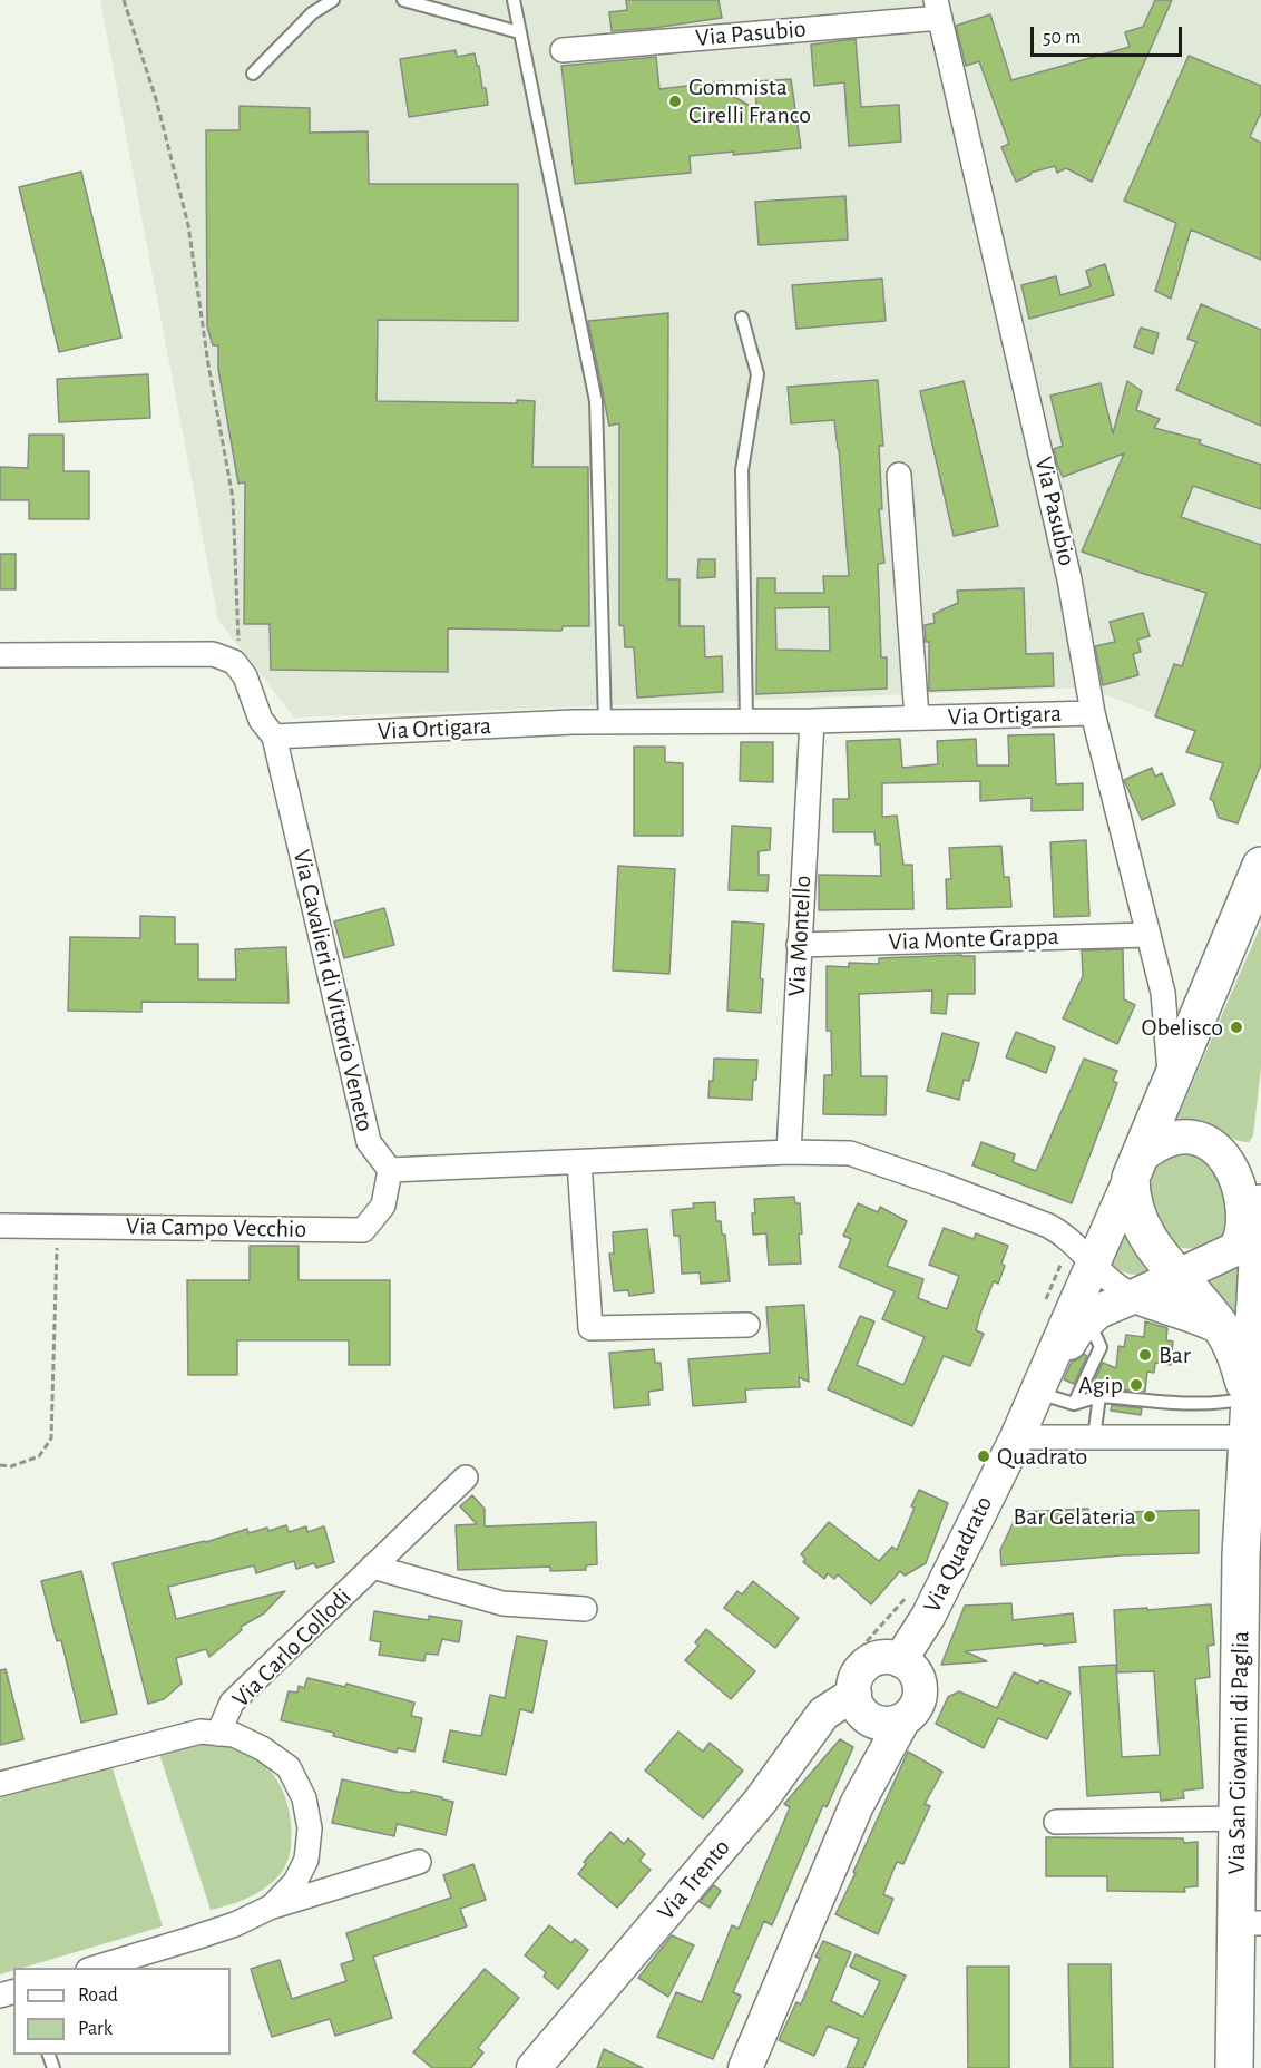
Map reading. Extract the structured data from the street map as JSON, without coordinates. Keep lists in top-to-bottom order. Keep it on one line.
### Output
{"streets":{"main road":["Via San Giovanni di Paglia"],"street":["Via Pasubio","Via Ortigara","Via Montello","Via Monte Grappa","Via Cavalieri di Vittorio Veneto","Via Campo Vecchio","Via Quadrato","Via Carlo Collodi","Via Trento"]},"crossings":[["Via Pasubio","Via Ortigara"],["Via Pasubio","Via Monte Grappa"],["Via Ortigara","Via Montello"],["Via Ortigara","Via Cavalieri di Vittorio Veneto"],["Via Montello","Via Monte Grappa"],["Via Cavalieri di Vittorio Veneto","Via Campo Vecchio"],["Via Quadrato","Via Trento"]],"places":["Gommista Cirelli Franco","Obelisco","Bar","Agip","Quadrato","Bar Gelateria"],"legend":["Road","Park"],"scale_bar":"50 m"}
